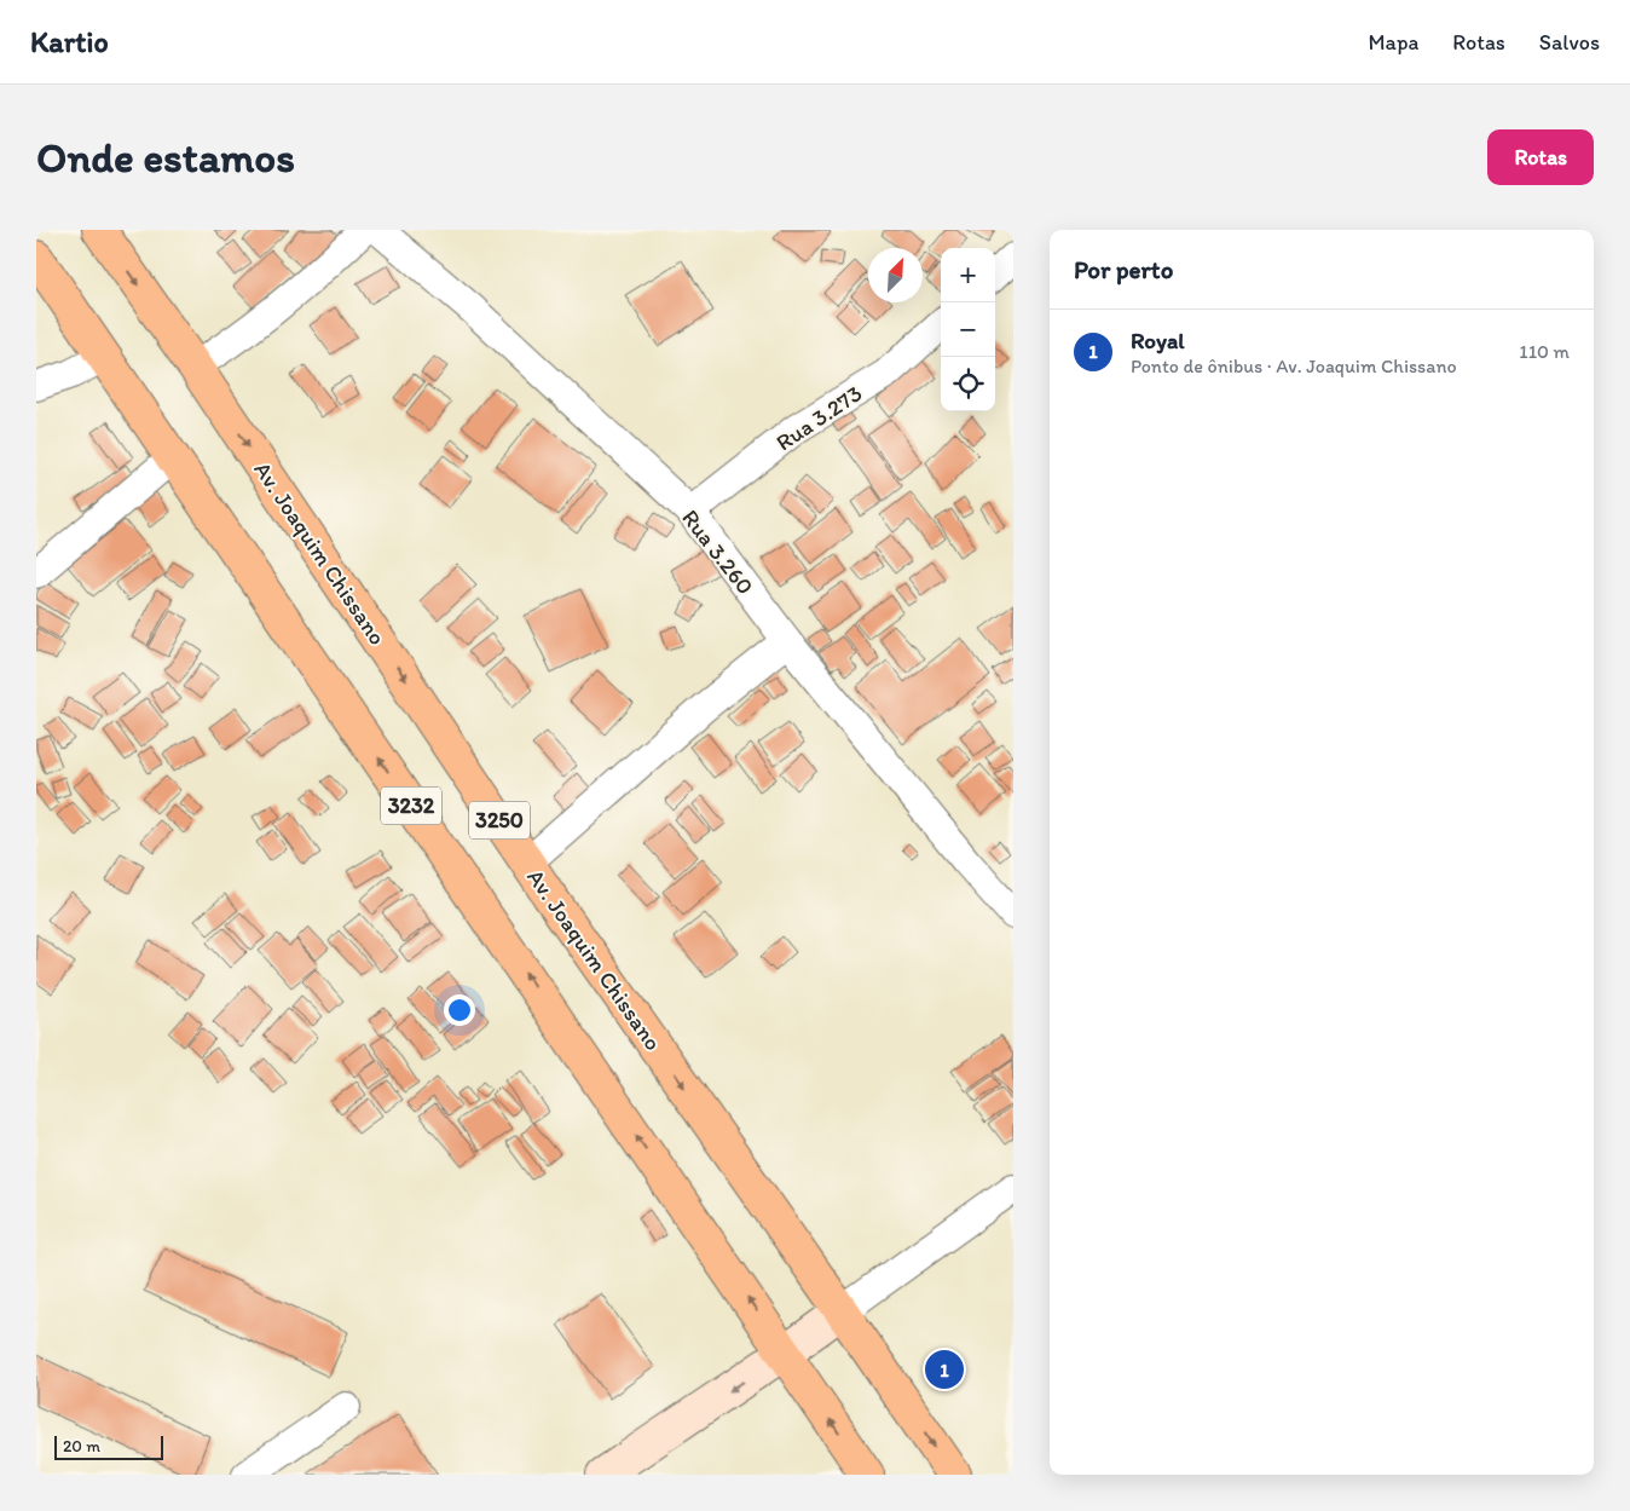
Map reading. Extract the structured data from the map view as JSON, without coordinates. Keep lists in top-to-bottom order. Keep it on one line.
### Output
{"streets":{"main road":["Av. Joaquim Chissano","3232","3250"],"street":["Rua 3.273","Rua 3.260"]},"crossings":[["Rua 3.273","Rua 3.260"]],"scale_bar":"20 m","north":"top right","page":{"header":"Kartio","nav":["Mapa","Rotas","Salvos"],"buttons":"Rotas","title":"Onde estamos","heading":"Por perto","map_buttons":["+","−"],"list":[{"mark":"1","name":"Royal","note":"Ponto de ônibus · Av. Joaquim Chissano","value":"110 m"}],"pins":"1","scale":"20 m"}}
